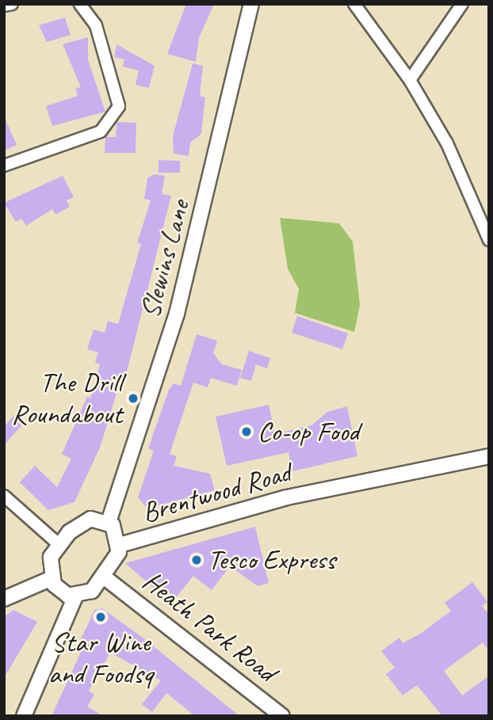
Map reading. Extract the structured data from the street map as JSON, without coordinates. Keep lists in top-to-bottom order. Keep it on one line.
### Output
{"streets":{"street":["Slewins Lane","Brentwood Road","Heath Park Road"]},"crossings":[["Slewins Lane","Brentwood Road"],["Slewins Lane","Heath Park Road"],["Brentwood Road","Heath Park Road"]],"places":["The Drill Roundabout","Co-op Food","Tesco Express","Star Wine and Foodsq"]}
